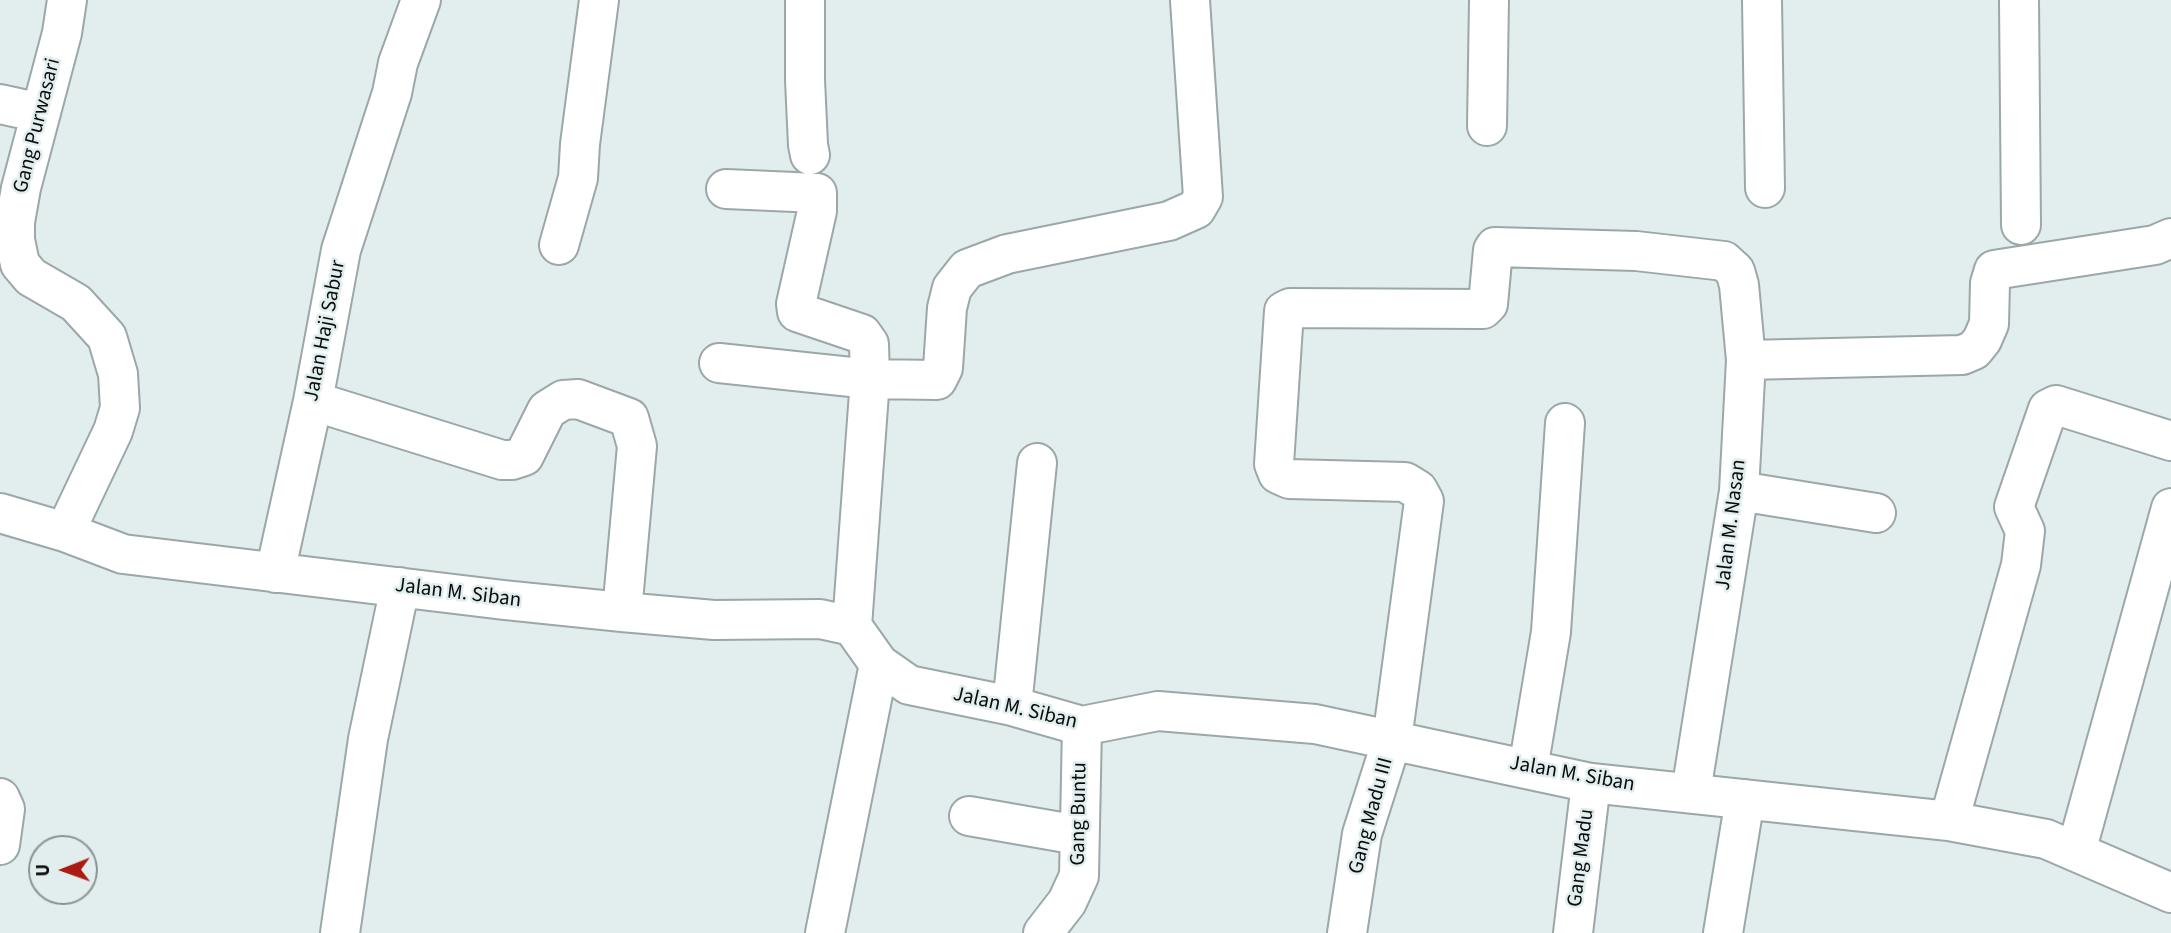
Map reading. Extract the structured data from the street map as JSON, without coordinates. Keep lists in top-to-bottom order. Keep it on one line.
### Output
{"streets":{"street":["Gang Purwasari","Jalan Haji Sabur","Jalan M. Nasan","Jalan M. Siban","Gang Buntu","Gang Madu III","Gang Madu"]},"crossings":[["Gang Purwasari","Jalan M. Siban"],["Jalan Haji Sabur","Jalan M. Siban"],["Jalan M. Nasan","Jalan M. Siban"],["Jalan M. Nasan","Gang Madu III"],["Jalan M. Siban","Gang Buntu"],["Jalan M. Siban","Gang Madu III"],["Jalan M. Siban","Gang Madu"]],"north":"left"}
